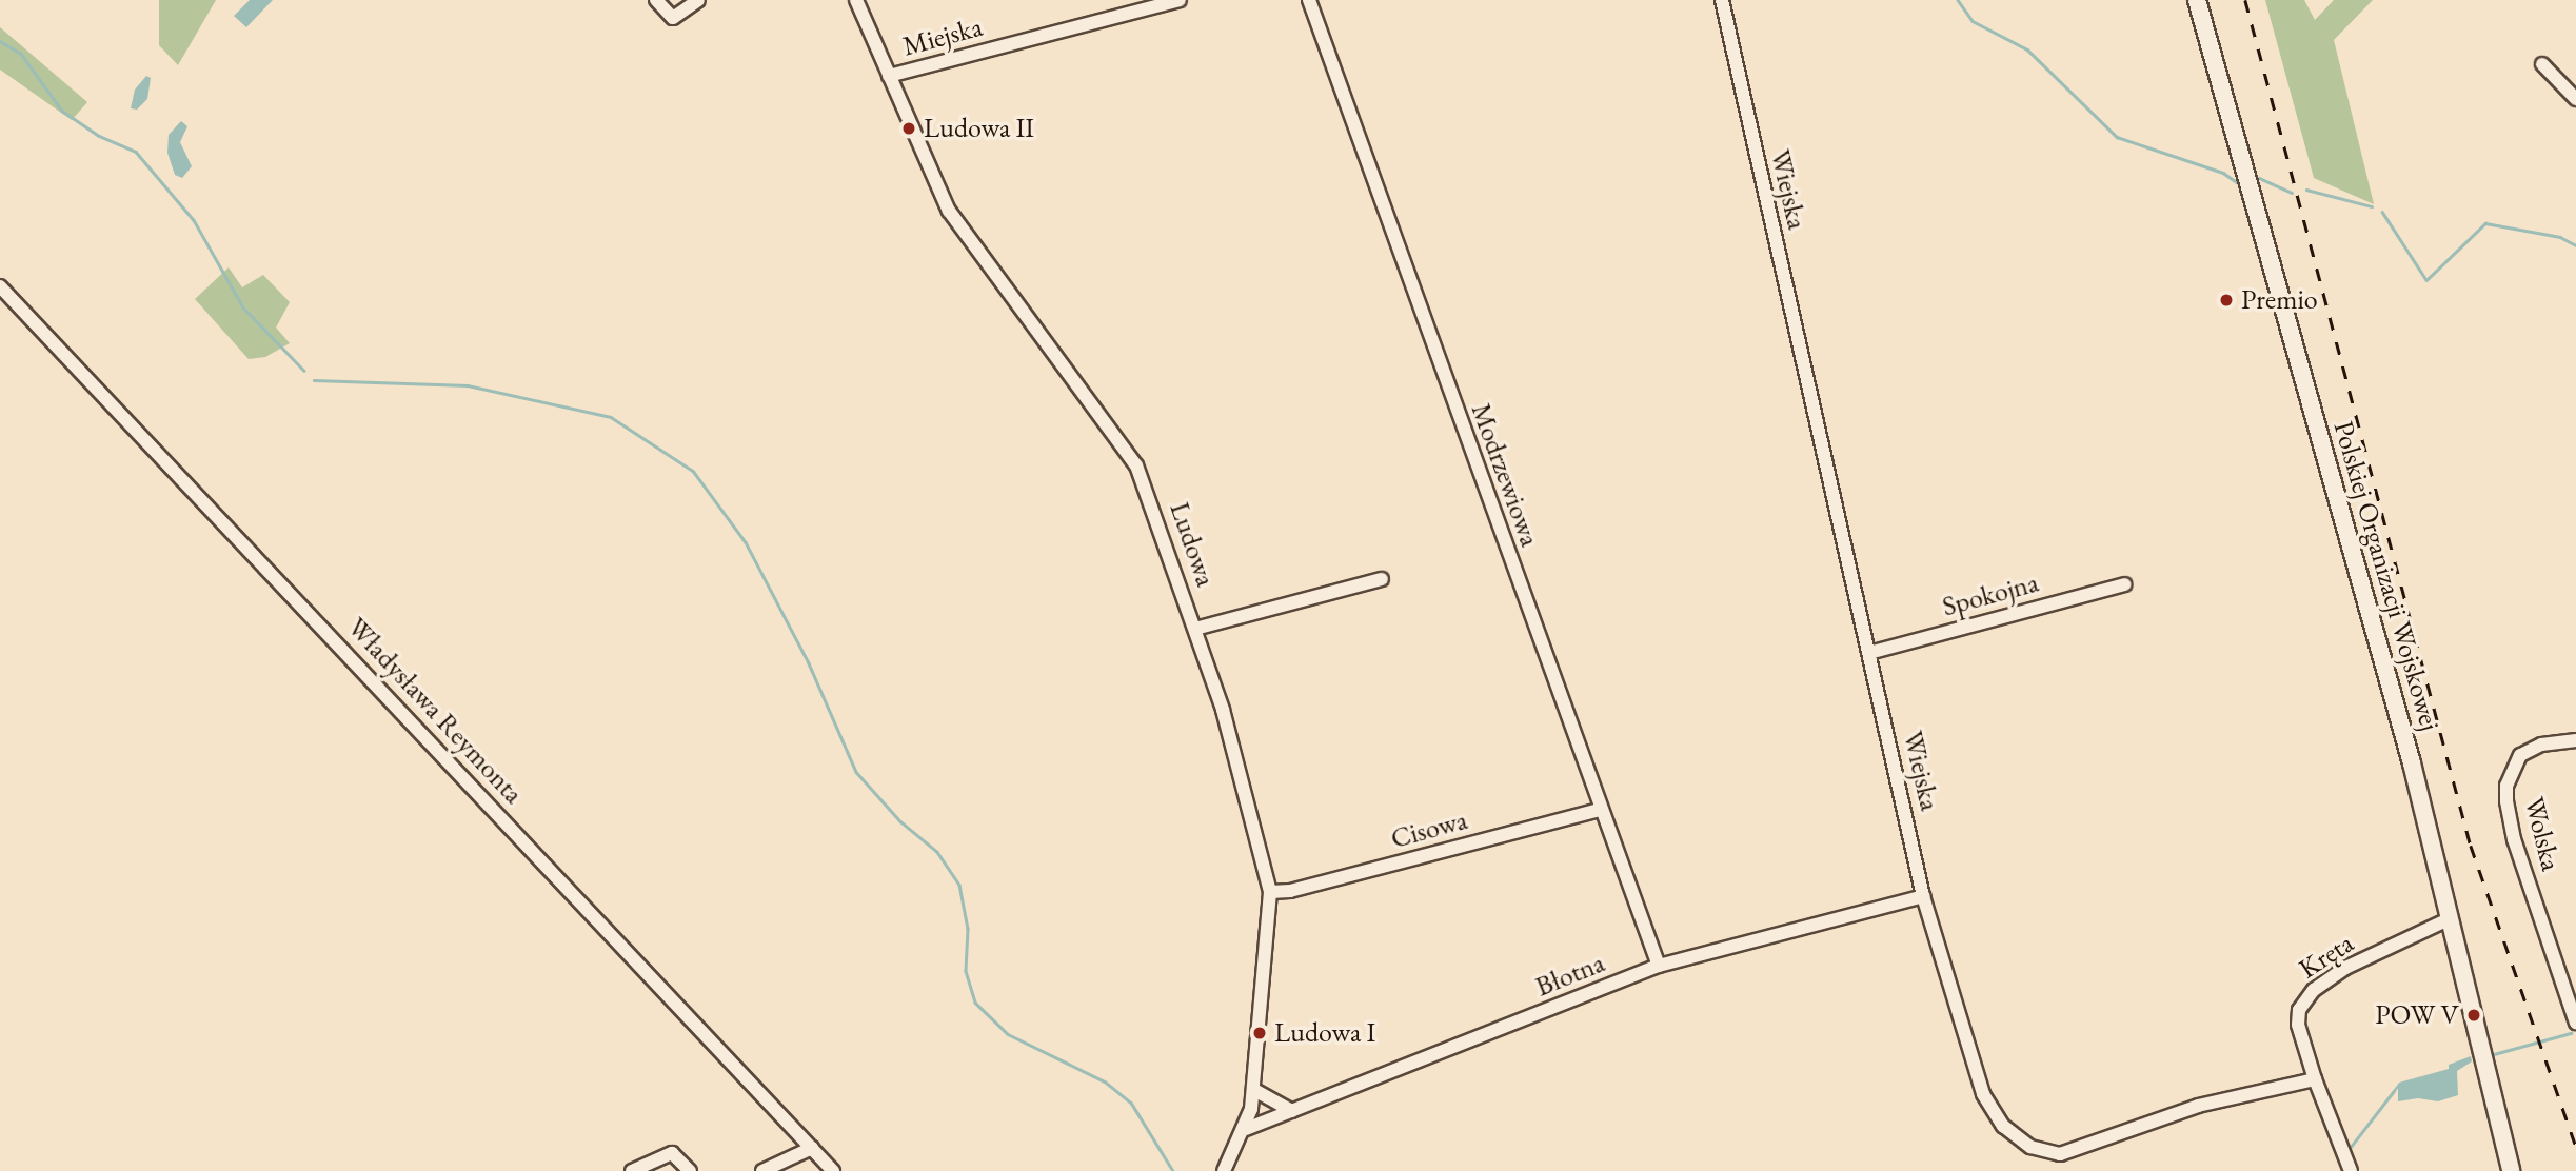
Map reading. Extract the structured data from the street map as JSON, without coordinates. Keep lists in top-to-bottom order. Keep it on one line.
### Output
{"streets":{"main road":["Polskiej Organizacji Wojskowej"],"street":["Miejska","Wiejska","Modrzewiowa","Ludowa","Spokojna","Władysława Reymonta","Cisowa","Wolska","Kręta","Błotna"]},"crossings":[["Miejska","Ludowa"],["Wiejska","Spokojna"],["Wiejska","Kręta"],["Wiejska","Błotna"],["Modrzewiowa","Cisowa"],["Modrzewiowa","Błotna"],["Ludowa","Cisowa"],["Ludowa","Błotna"],["Polskiej Organizacji Wojskowej","Kręta"]],"places":["Ludowa II","Premio","POW V","Ludowa I"]}
